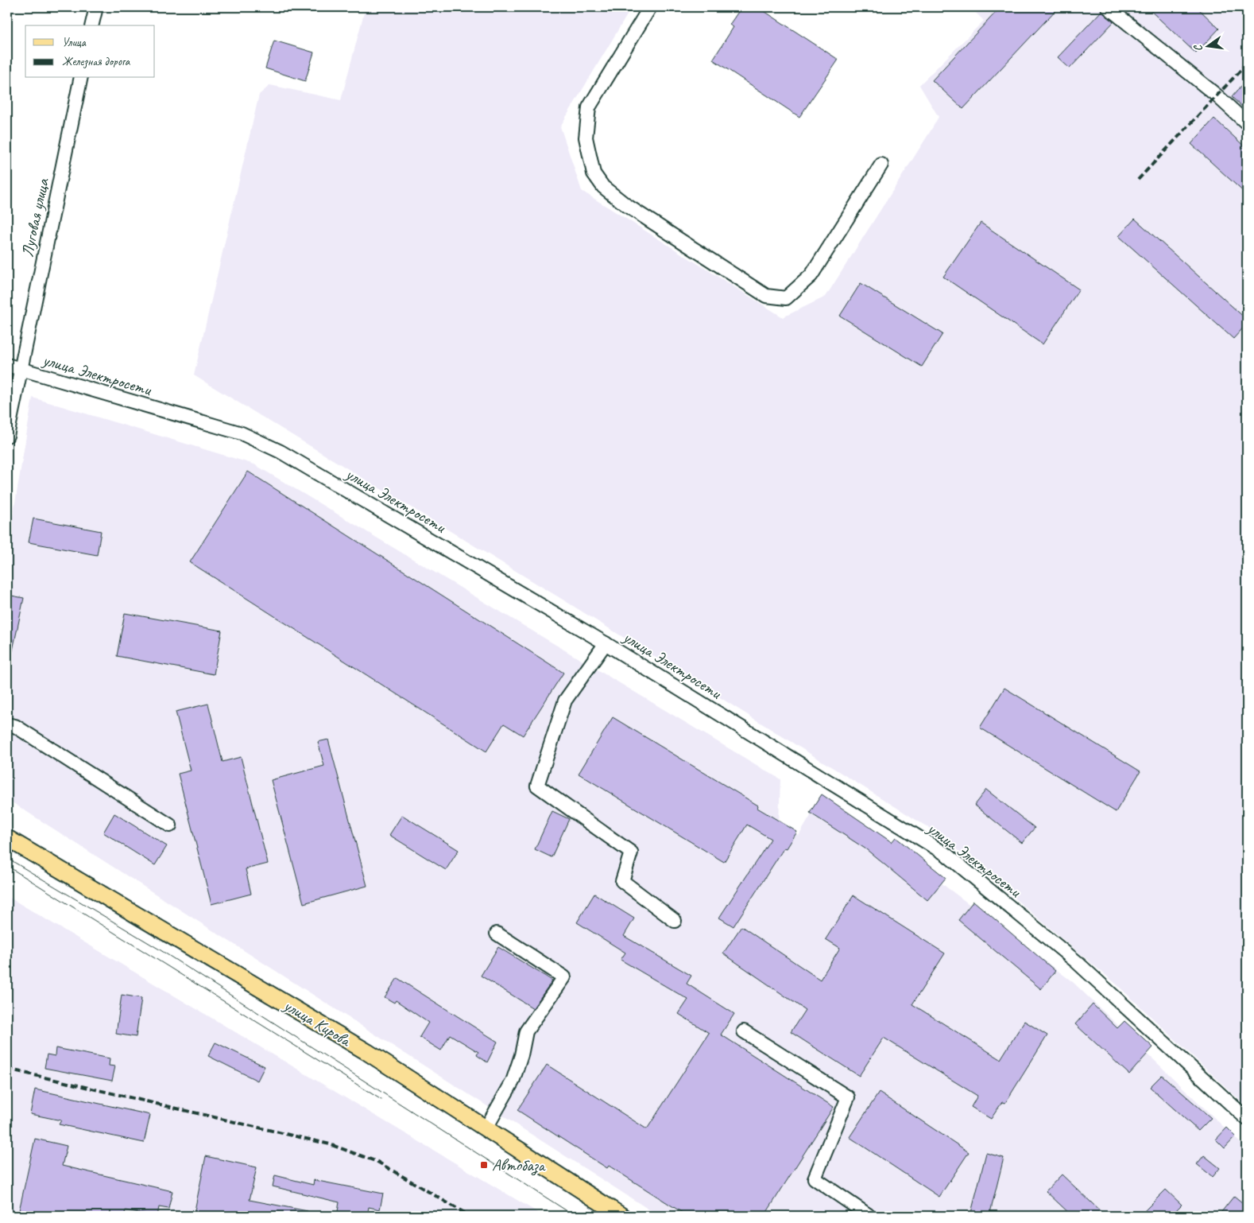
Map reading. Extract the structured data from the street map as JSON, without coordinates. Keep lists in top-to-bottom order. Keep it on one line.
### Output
{"streets":{"main road":["улица Кирова"],"street":["Луговая улица","улица Электросети"]},"crossings":[["Луговая улица","улица Электросети"]],"places":{"transit":["Автобаза"]},"legend":["Улица","Железная дорога"],"north":"left"}
